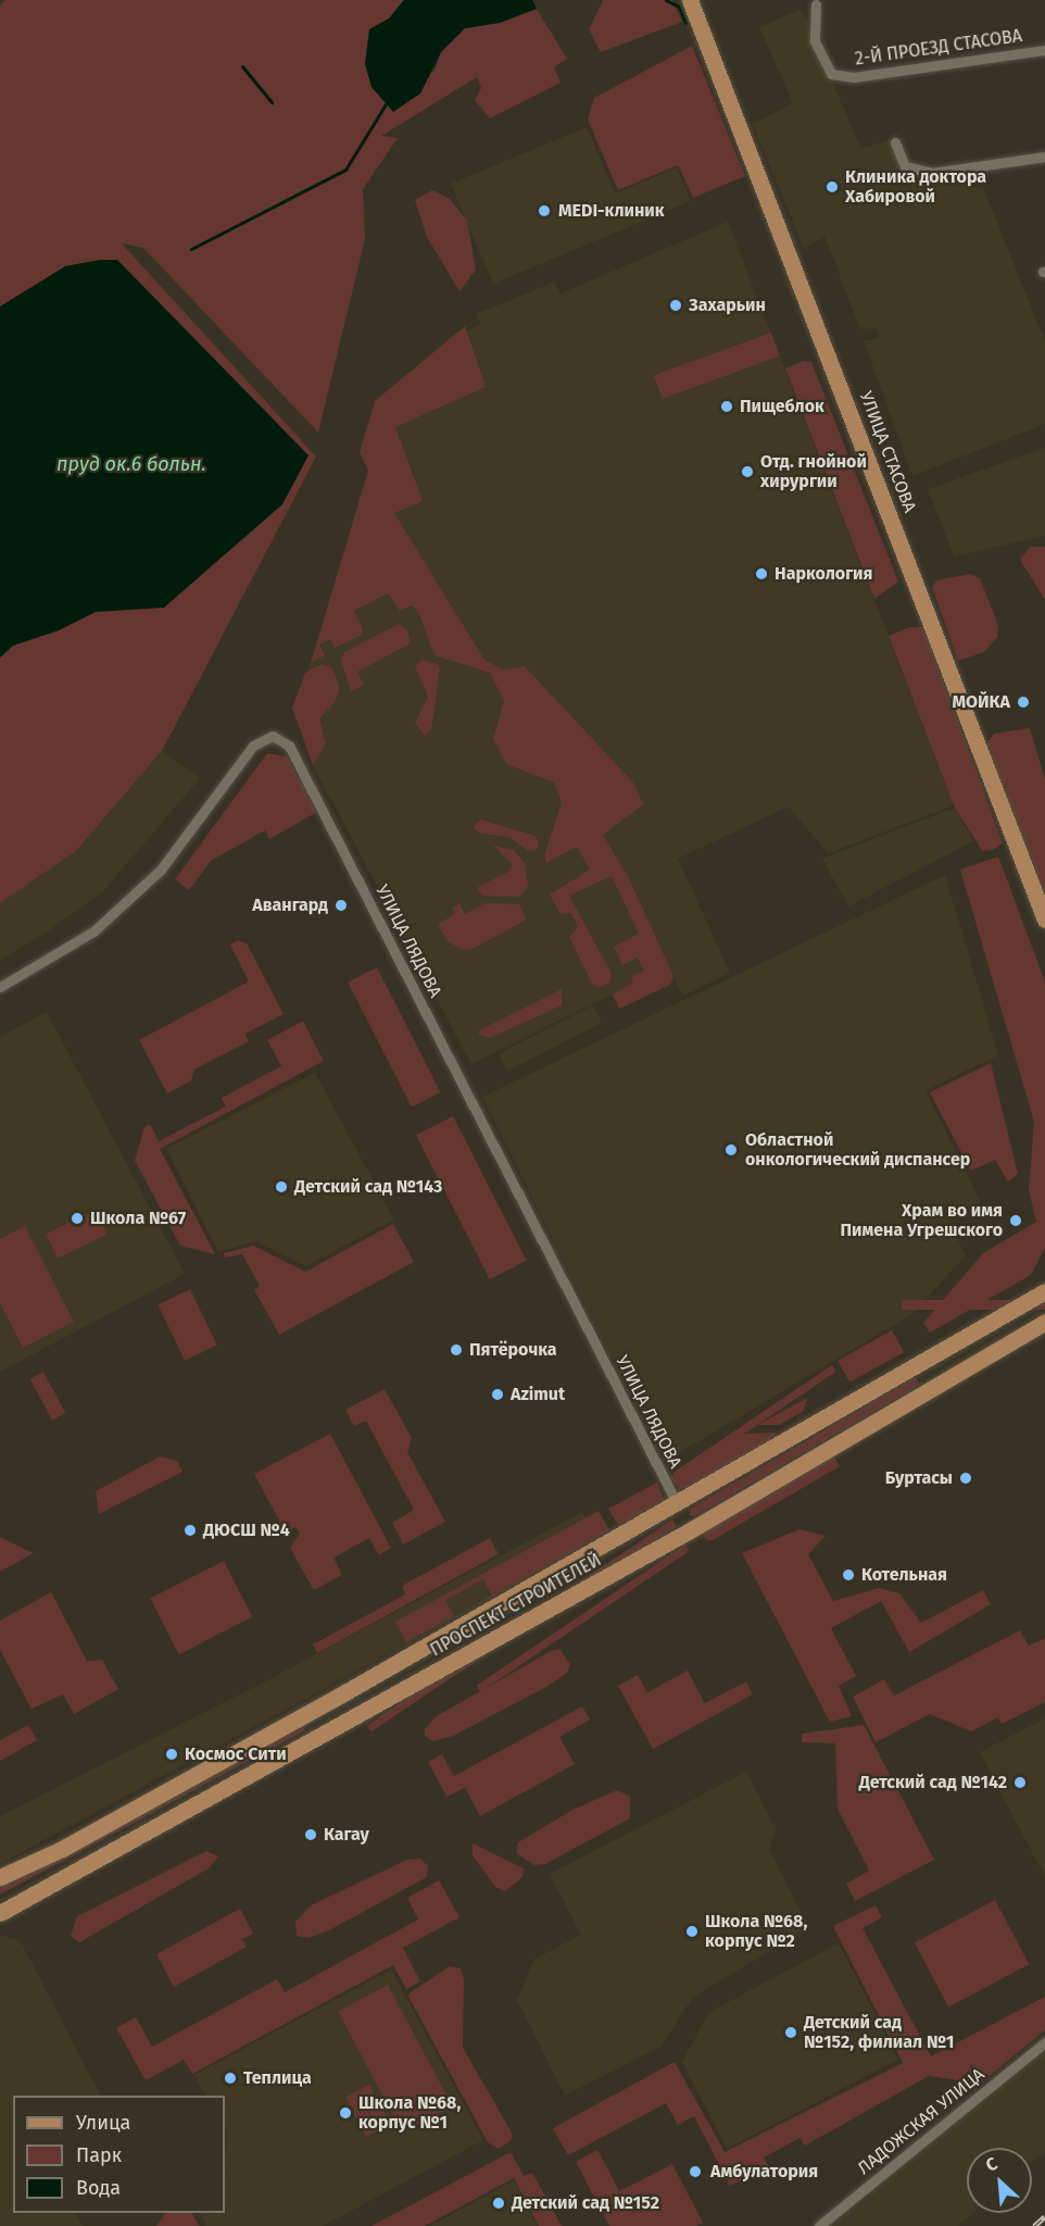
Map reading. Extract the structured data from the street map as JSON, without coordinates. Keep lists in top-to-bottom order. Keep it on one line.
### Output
{"streets":{"main road":["УЛИЦА СТАСОВА","ПРОСПЕКТ СТРОИТЕЛЕЙ"],"street":["2-Й ПРОЕЗД СТАСОВА","УЛИЦА ЛЯДОВА","ЛАДОЖСКАЯ УЛИЦА"]},"crossings":[["УЛИЦА ЛЯДОВА","ПРОСПЕКТ СТРОИТЕЛЕЙ"]],"water":["пруд ок.6 больн."],"places":["Клиника доктора Хабировой","MEDI-клиник","Захарьин","Пищеблок","Отд. гнойной хирургии","Наркология","МОЙКА","Авангард","Областной онкологический диспансер","Детский сад №143","Школа №67","Храм во имя Пимена Угрешского","Пятёрочка","Azimut","Буртасы","ДЮСШ №4","Котельная","Космос Сити","Детский сад №142","Кагау","Школа №68, корпус №2","Детский сад №152, филиал №1","Теплица","Школа №68, корпус №1","Амбулатория","Детский сад №152"],"legend":["Улица","Парк","Вода"],"north":"top left"}
